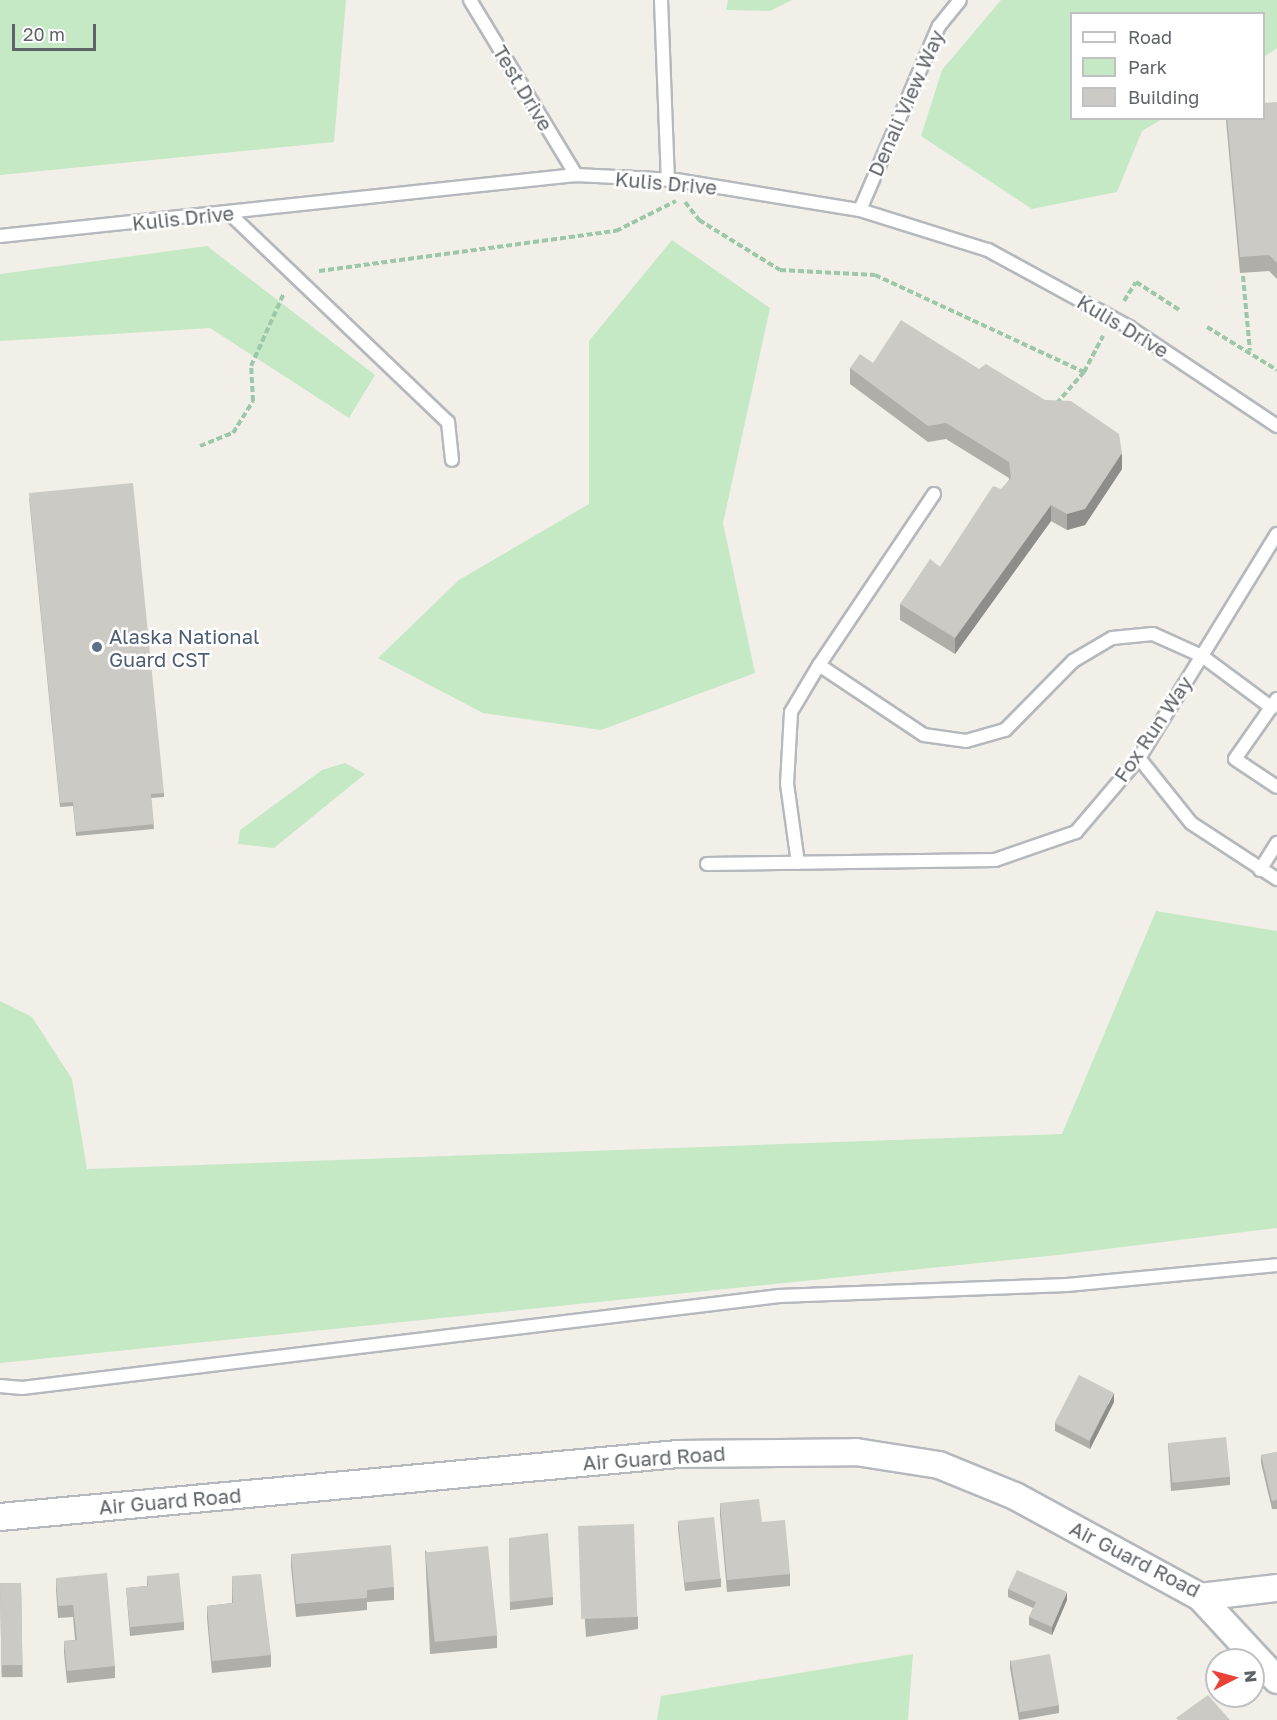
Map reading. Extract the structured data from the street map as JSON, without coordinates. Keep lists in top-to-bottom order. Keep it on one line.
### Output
{"streets":{"street":["Air Guard Road"],"lane":["Test Drive","Denali View Way","Kulis Drive","Fox Run Way"]},"crossings":[["Test Drive","Kulis Drive"],["Denali View Way","Kulis Drive"]],"places":["Alaska National Guard CST"],"legend":["Road","Park","Building"],"scale_bar":"20 m","north":"right"}
